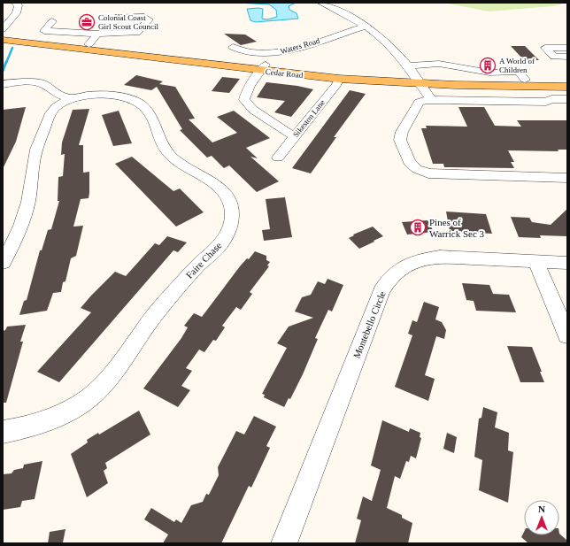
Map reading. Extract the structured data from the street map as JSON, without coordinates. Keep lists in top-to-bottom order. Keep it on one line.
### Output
{"streets":{"main road":["Cedar Road"],"street":["Waters Road","Sikeston Lane","Faire Chase","Montebello Circle"]},"crossings":[["Cedar Road","Sikeston Lane"]],"places":{"office":["Colonial Coast Girl Scout Council"],"building":["A World of Children","Pines of Warrick Sec 3"]},"north":"top"}
